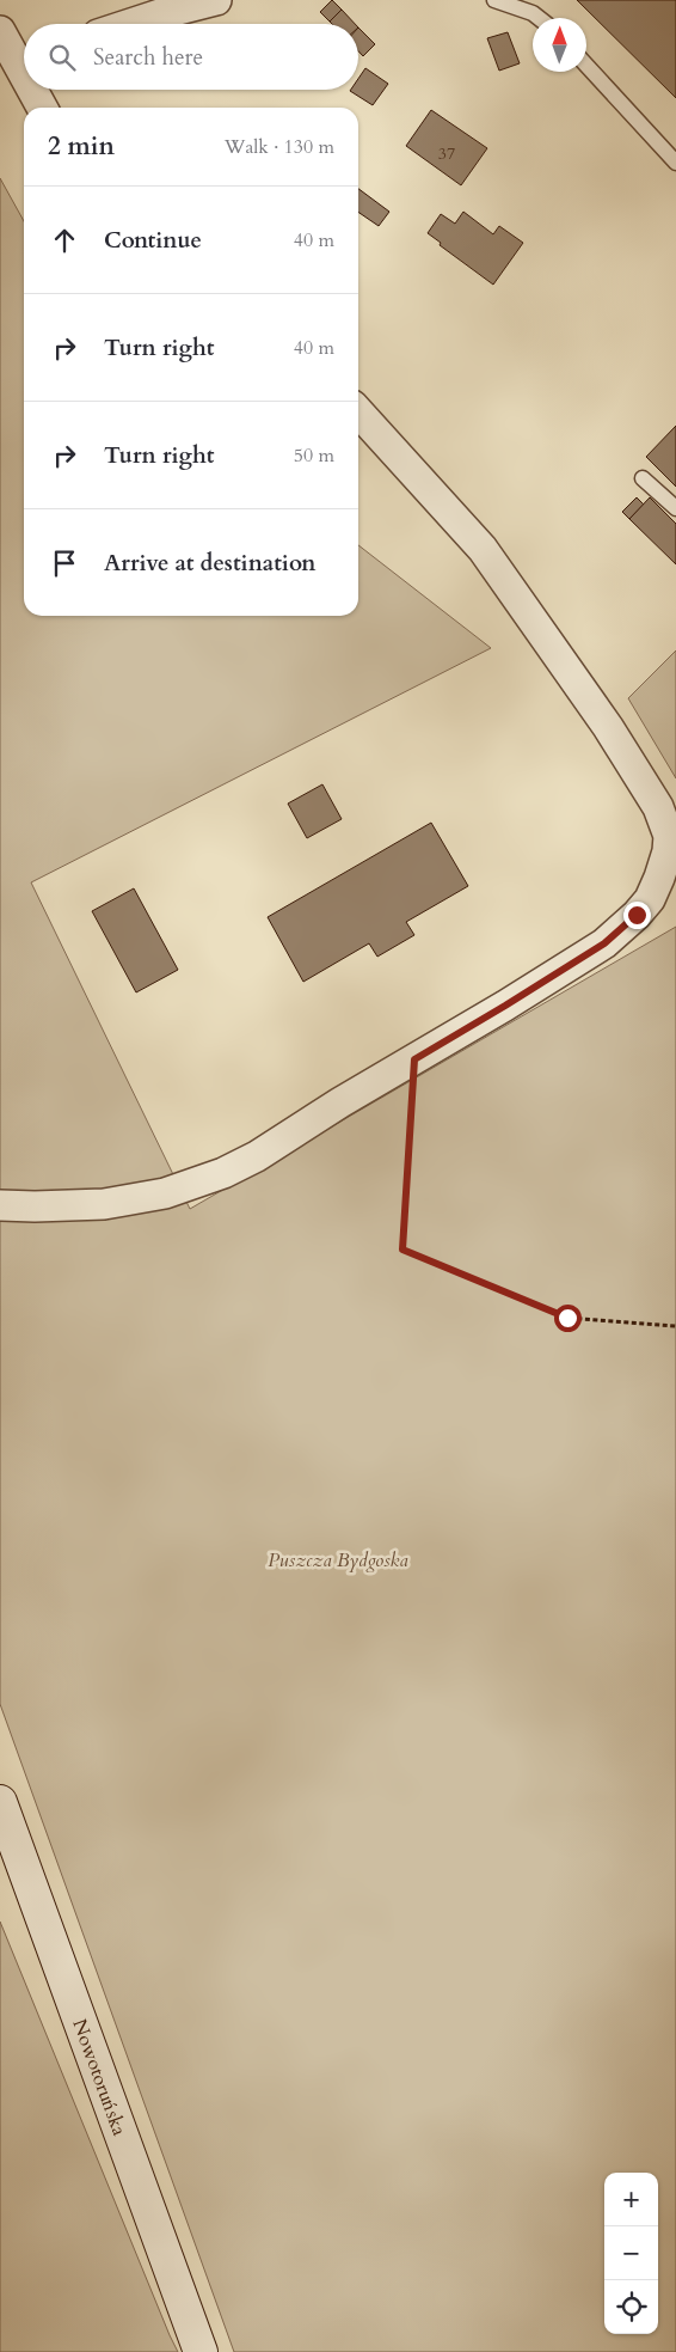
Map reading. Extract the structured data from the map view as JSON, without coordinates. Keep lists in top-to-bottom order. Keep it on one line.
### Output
{"streets":{"main road":["Nowotoruńska"]},"parks":["Puszcza Bydgoska"],"house_numbers":["37"],"north":"top","page":{"search":"Search here","heading":["2 min","Walk · 130 m"],"list":[["Continue","40 m"],["Turn right","40 m"],["Turn right","50 m"],"Arrive at destination"],"map_buttons":["+","−"]}}
